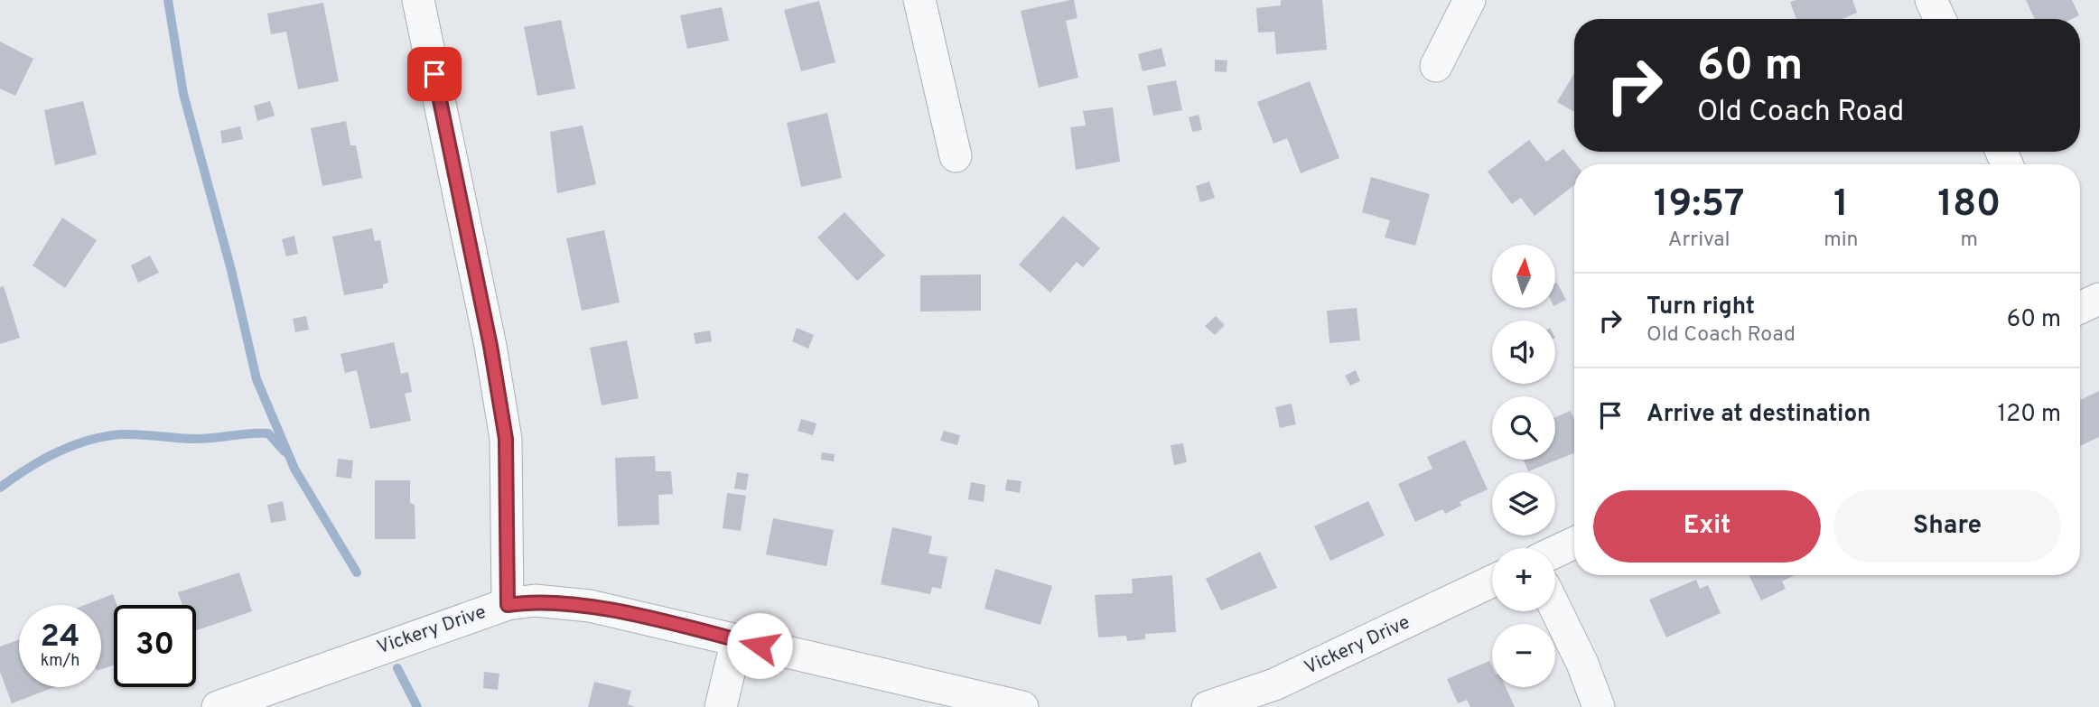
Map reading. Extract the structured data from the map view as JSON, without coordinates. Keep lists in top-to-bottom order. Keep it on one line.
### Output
{"streets":{"street":["Vickery Drive"]},"north":"top","page":{"turn":["60 m","Old Coach Road"],"eta":["19:57","Arrival","1","min","180","m"],"map_buttons":["+","−"],"list":[{"name":"Turn right","note":"Old Coach Road","value":"60 m"},{"name":"Arrive at destination","value":"120 m"}],"buttons":["Exit","Share"],"speed":"24 km/h","limit":"30"}}
